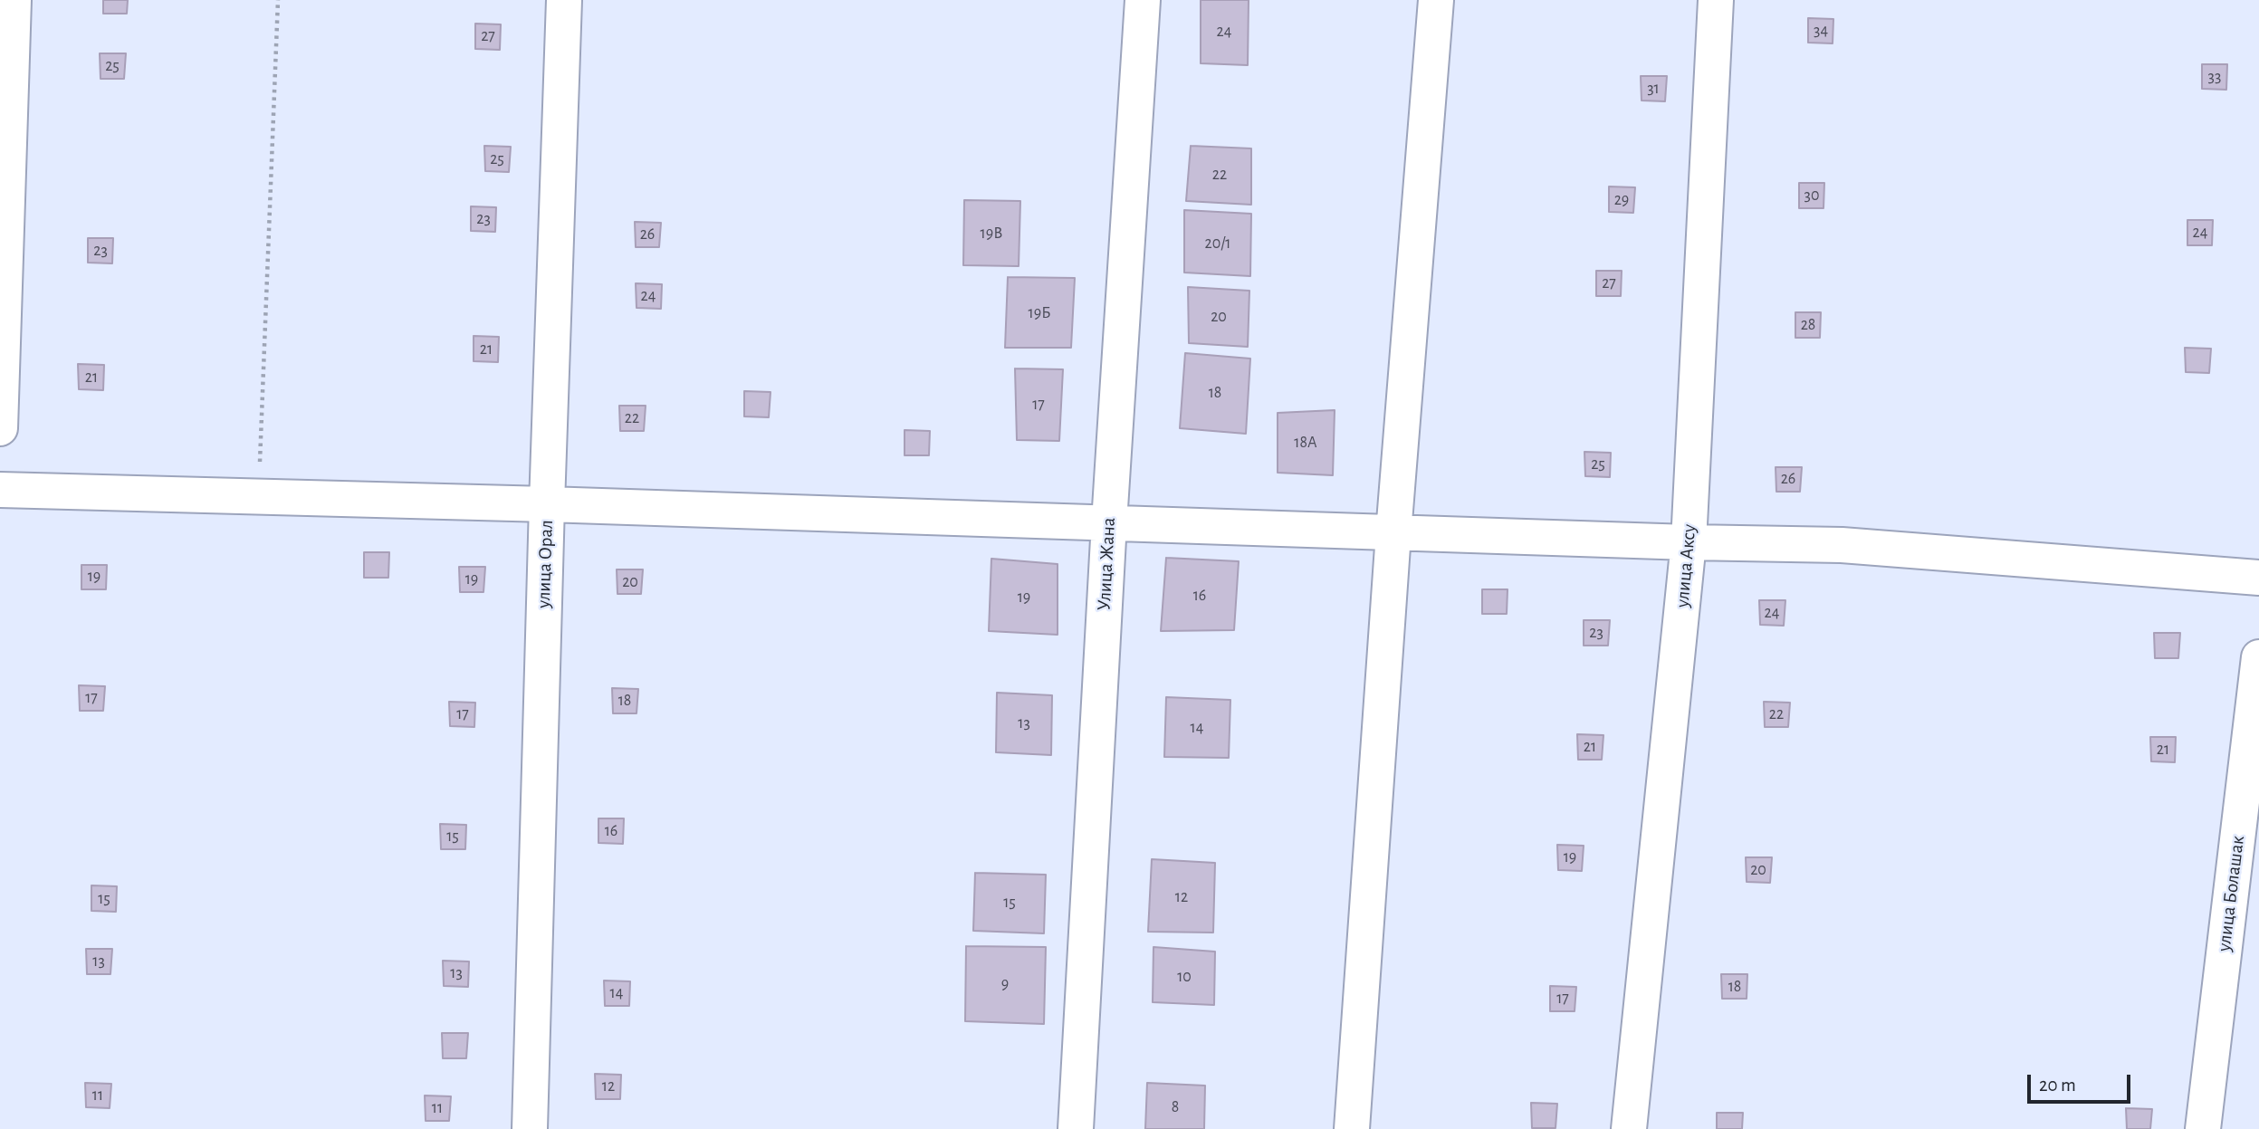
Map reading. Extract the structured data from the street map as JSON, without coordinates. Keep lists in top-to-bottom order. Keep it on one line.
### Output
{"streets":{"street":["улица Орал","Улица Жана","улица Аксу","улица Болашак"]},"house_numbers":["34","24","27","25","33","31","25","22","30","29","23","24","19В","26","20/1","23","27","24","19Б","20","28","21","21","18","17","22","18А","25","26","19","19","20","16","19","24","23","17","18","17","22","13","14","21","21","16","15","19","20","12","15","15","13","13","10","9","18","14","17","12","11","8","11"],"scale_bar":"20 m"}
